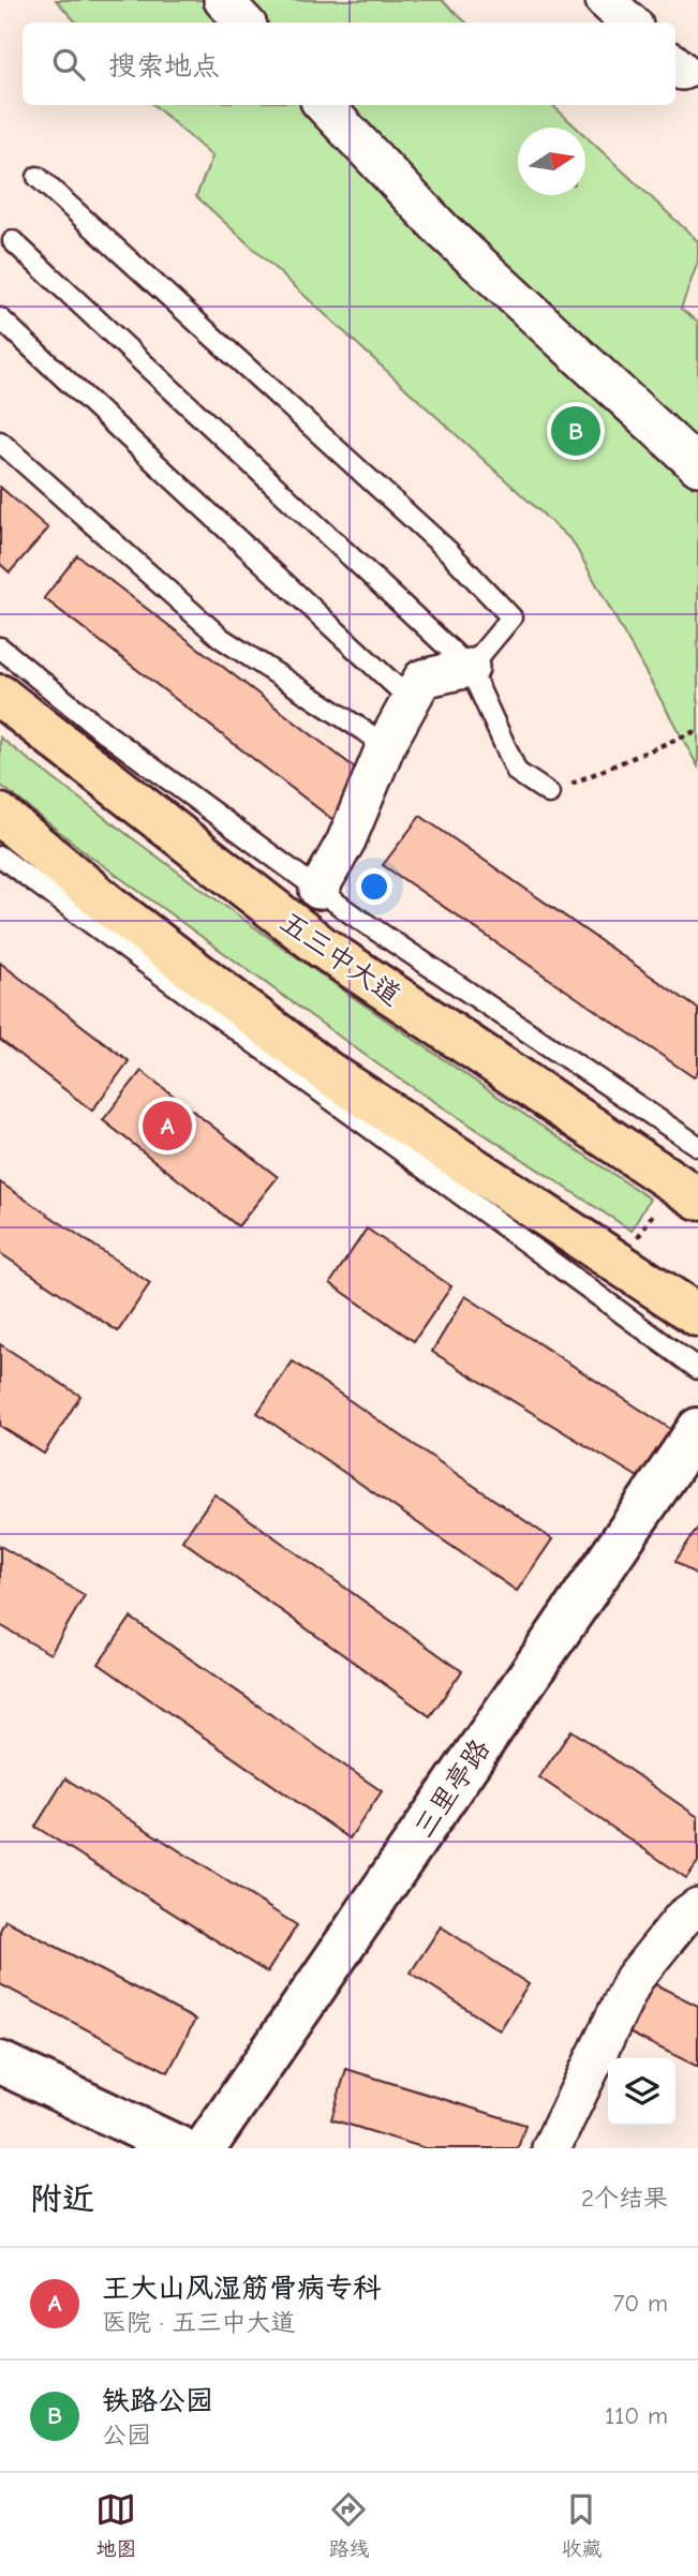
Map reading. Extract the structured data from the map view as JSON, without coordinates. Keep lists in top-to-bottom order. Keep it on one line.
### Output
{"streets":{"main road":["五三中大道"],"street":["三里亭路"]},"north":"right","page":{"search":"搜索地点","pins":["B","A"],"heading":["附近","2个结果"],"list":[{"mark":"A","name":"王大山风湿筋骨病专科","note":"医院 · 五三中大道","value":"70 m"},{"mark":"B","name":"铁路公园","note":"公园","value":"110 m"}],"nav":["地图","路线","收藏"]}}
